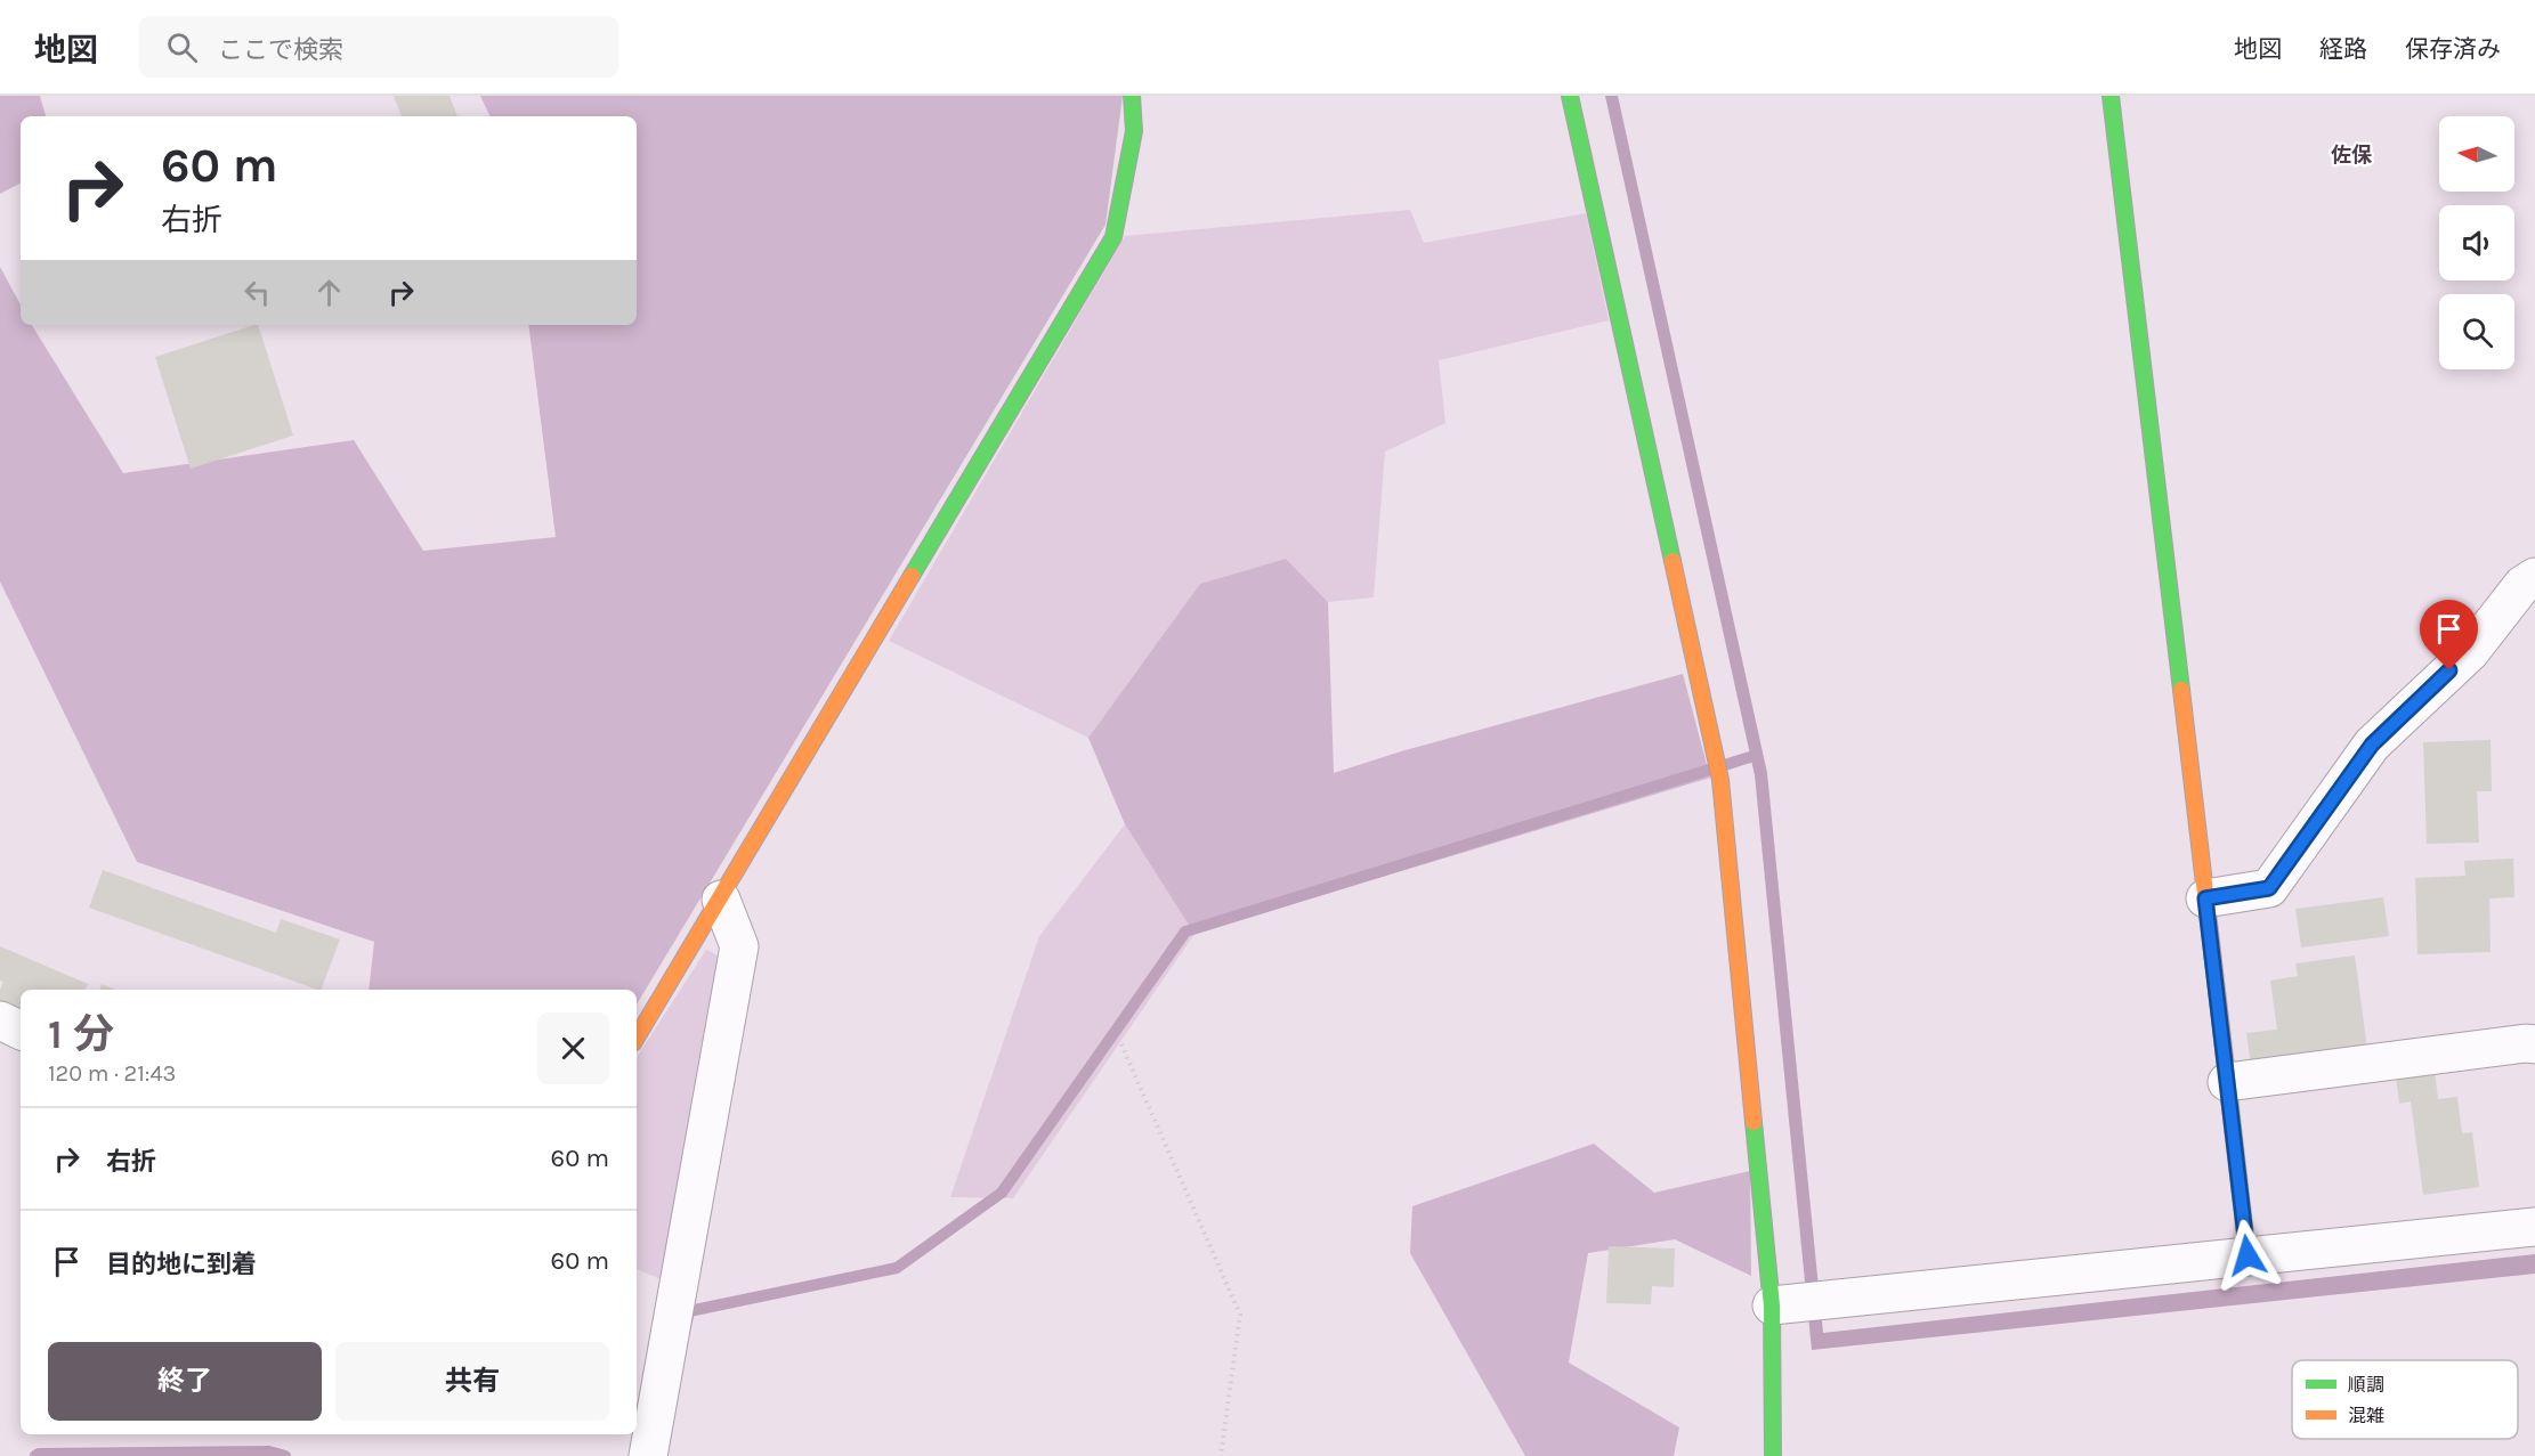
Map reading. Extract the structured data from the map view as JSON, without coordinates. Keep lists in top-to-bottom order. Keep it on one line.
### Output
{"districts":["佐保"],"legend":["順調","混雑"],"north":"left","page":{"header":"地図","search":"ここで検索","nav":["地図","経路","保存済み"],"turn":["60 m","右折"],"heading":["1 分","120 m · 21:43"],"list":[{"name":"右折","value":"60 m"},{"name":"目的地に到着","value":"60 m"}],"buttons":["終了","共有"]}}
